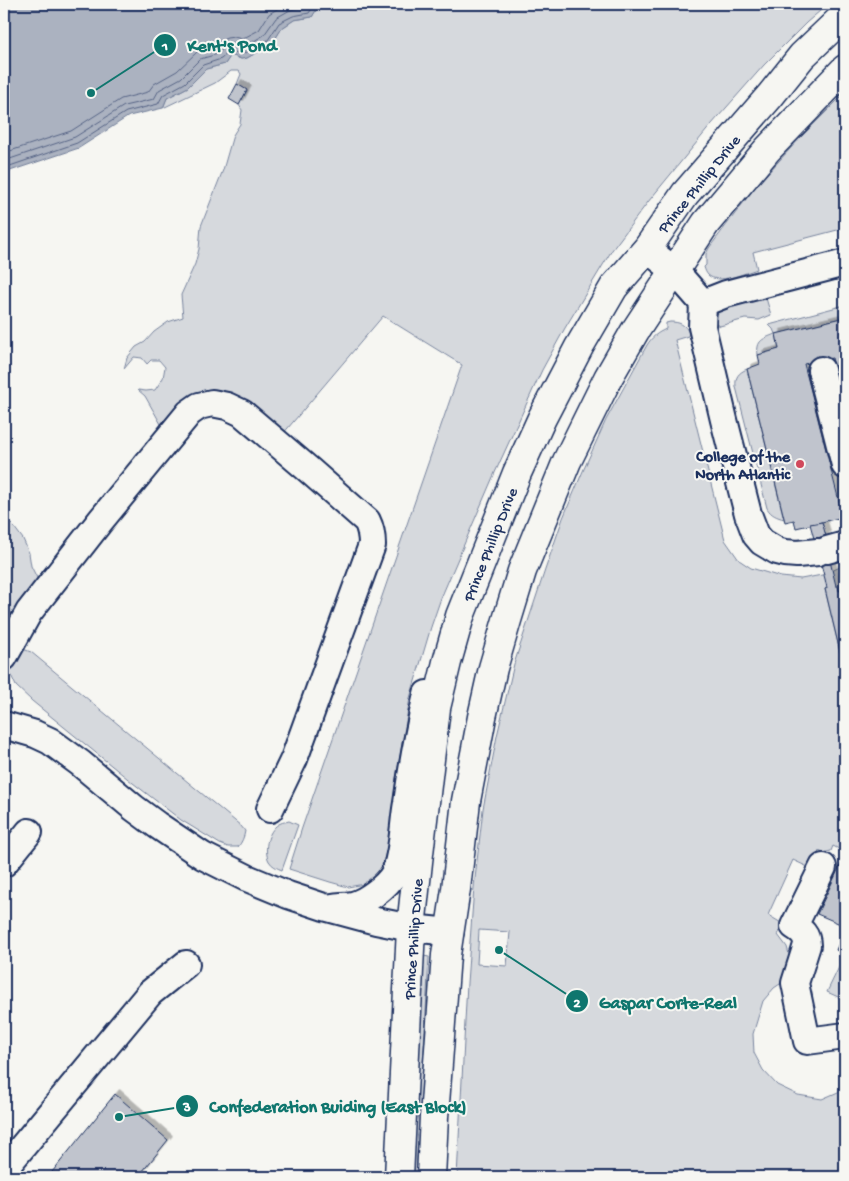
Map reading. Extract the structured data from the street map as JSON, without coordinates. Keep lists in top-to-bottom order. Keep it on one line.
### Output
{"streets":{"main road":["Prince Phillip Drive"]},"places":["Kent's Pond","College of the North Atlantic","Gaspar Corte-Real","Confederation Buiding (East Block)"]}
